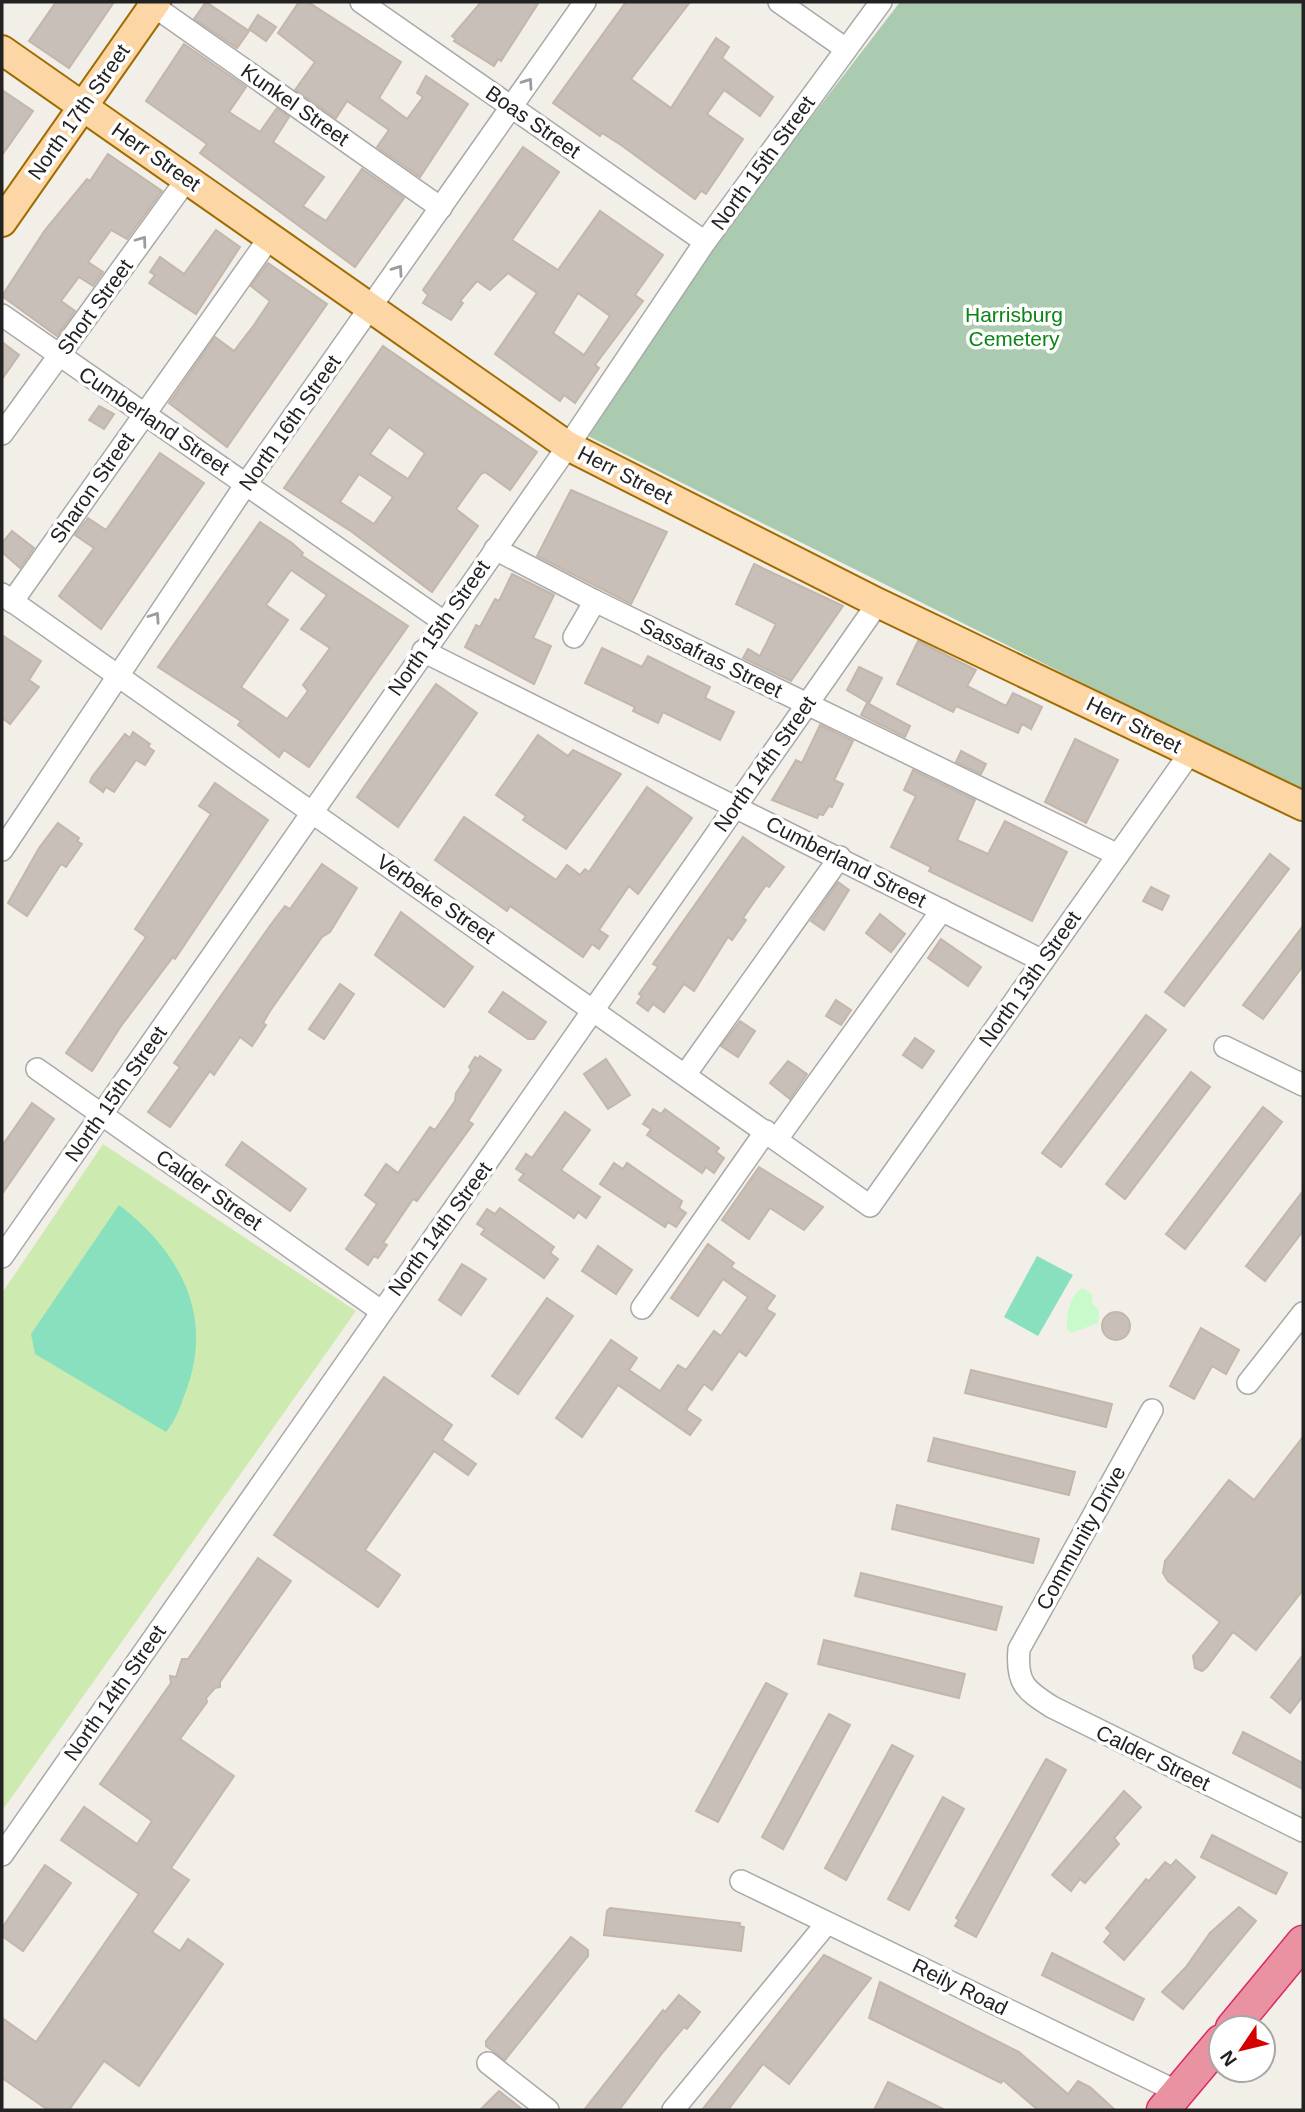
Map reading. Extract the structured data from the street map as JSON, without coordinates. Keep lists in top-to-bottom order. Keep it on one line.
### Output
{"streets":{"main road":["North 17th Street","Herr Street"],"street":["Kunkel Street","Boas Street","North 15th Street","Short Street","Cumberland Street","North 16th Street","Sharon Street","Sassafras Street","North 14th Street","Verbeke Street","North 13th Street","Calder Street","Community Drive","Reily Road"]},"crossings":[["Kunkel Street","North 17th Street"],["Kunkel Street","North 16th Street"],["North 17th Street","Herr Street"],["Boas Street","North 15th Street"],["Boas Street","North 16th Street"],["Herr Street","North 15th Street"],["Herr Street","Short Street"],["Herr Street","North 16th Street"],["Herr Street","Sharon Street"],["Herr Street","North 14th Street"],["Herr Street","North 13th Street"],["North 15th Street","Cumberland Street"],["North 15th Street","Sassafras Street"],["North 15th Street","Verbeke Street"],["North 15th Street","Calder Street"],["Short Street","Cumberland Street"],["Cumberland Street","North 16th Street"],["Cumberland Street","Sharon Street"],["Cumberland Street","North 14th Street"],["Cumberland Street","North 13th Street"],["North 16th Street","Verbeke Street"],["Sharon Street","Verbeke Street"],["Sassafras Street","North 14th Street"],["Sassafras Street","North 13th Street"],["North 14th Street","Verbeke Street"],["North 14th Street","Calder Street"],["Verbeke Street","North 13th Street"],["Calder Street","Community Drive"]],"one_way":["Short Street","North 16th Street"],"parks":["Harrisburg Cemetery"],"north":"bottom left"}
